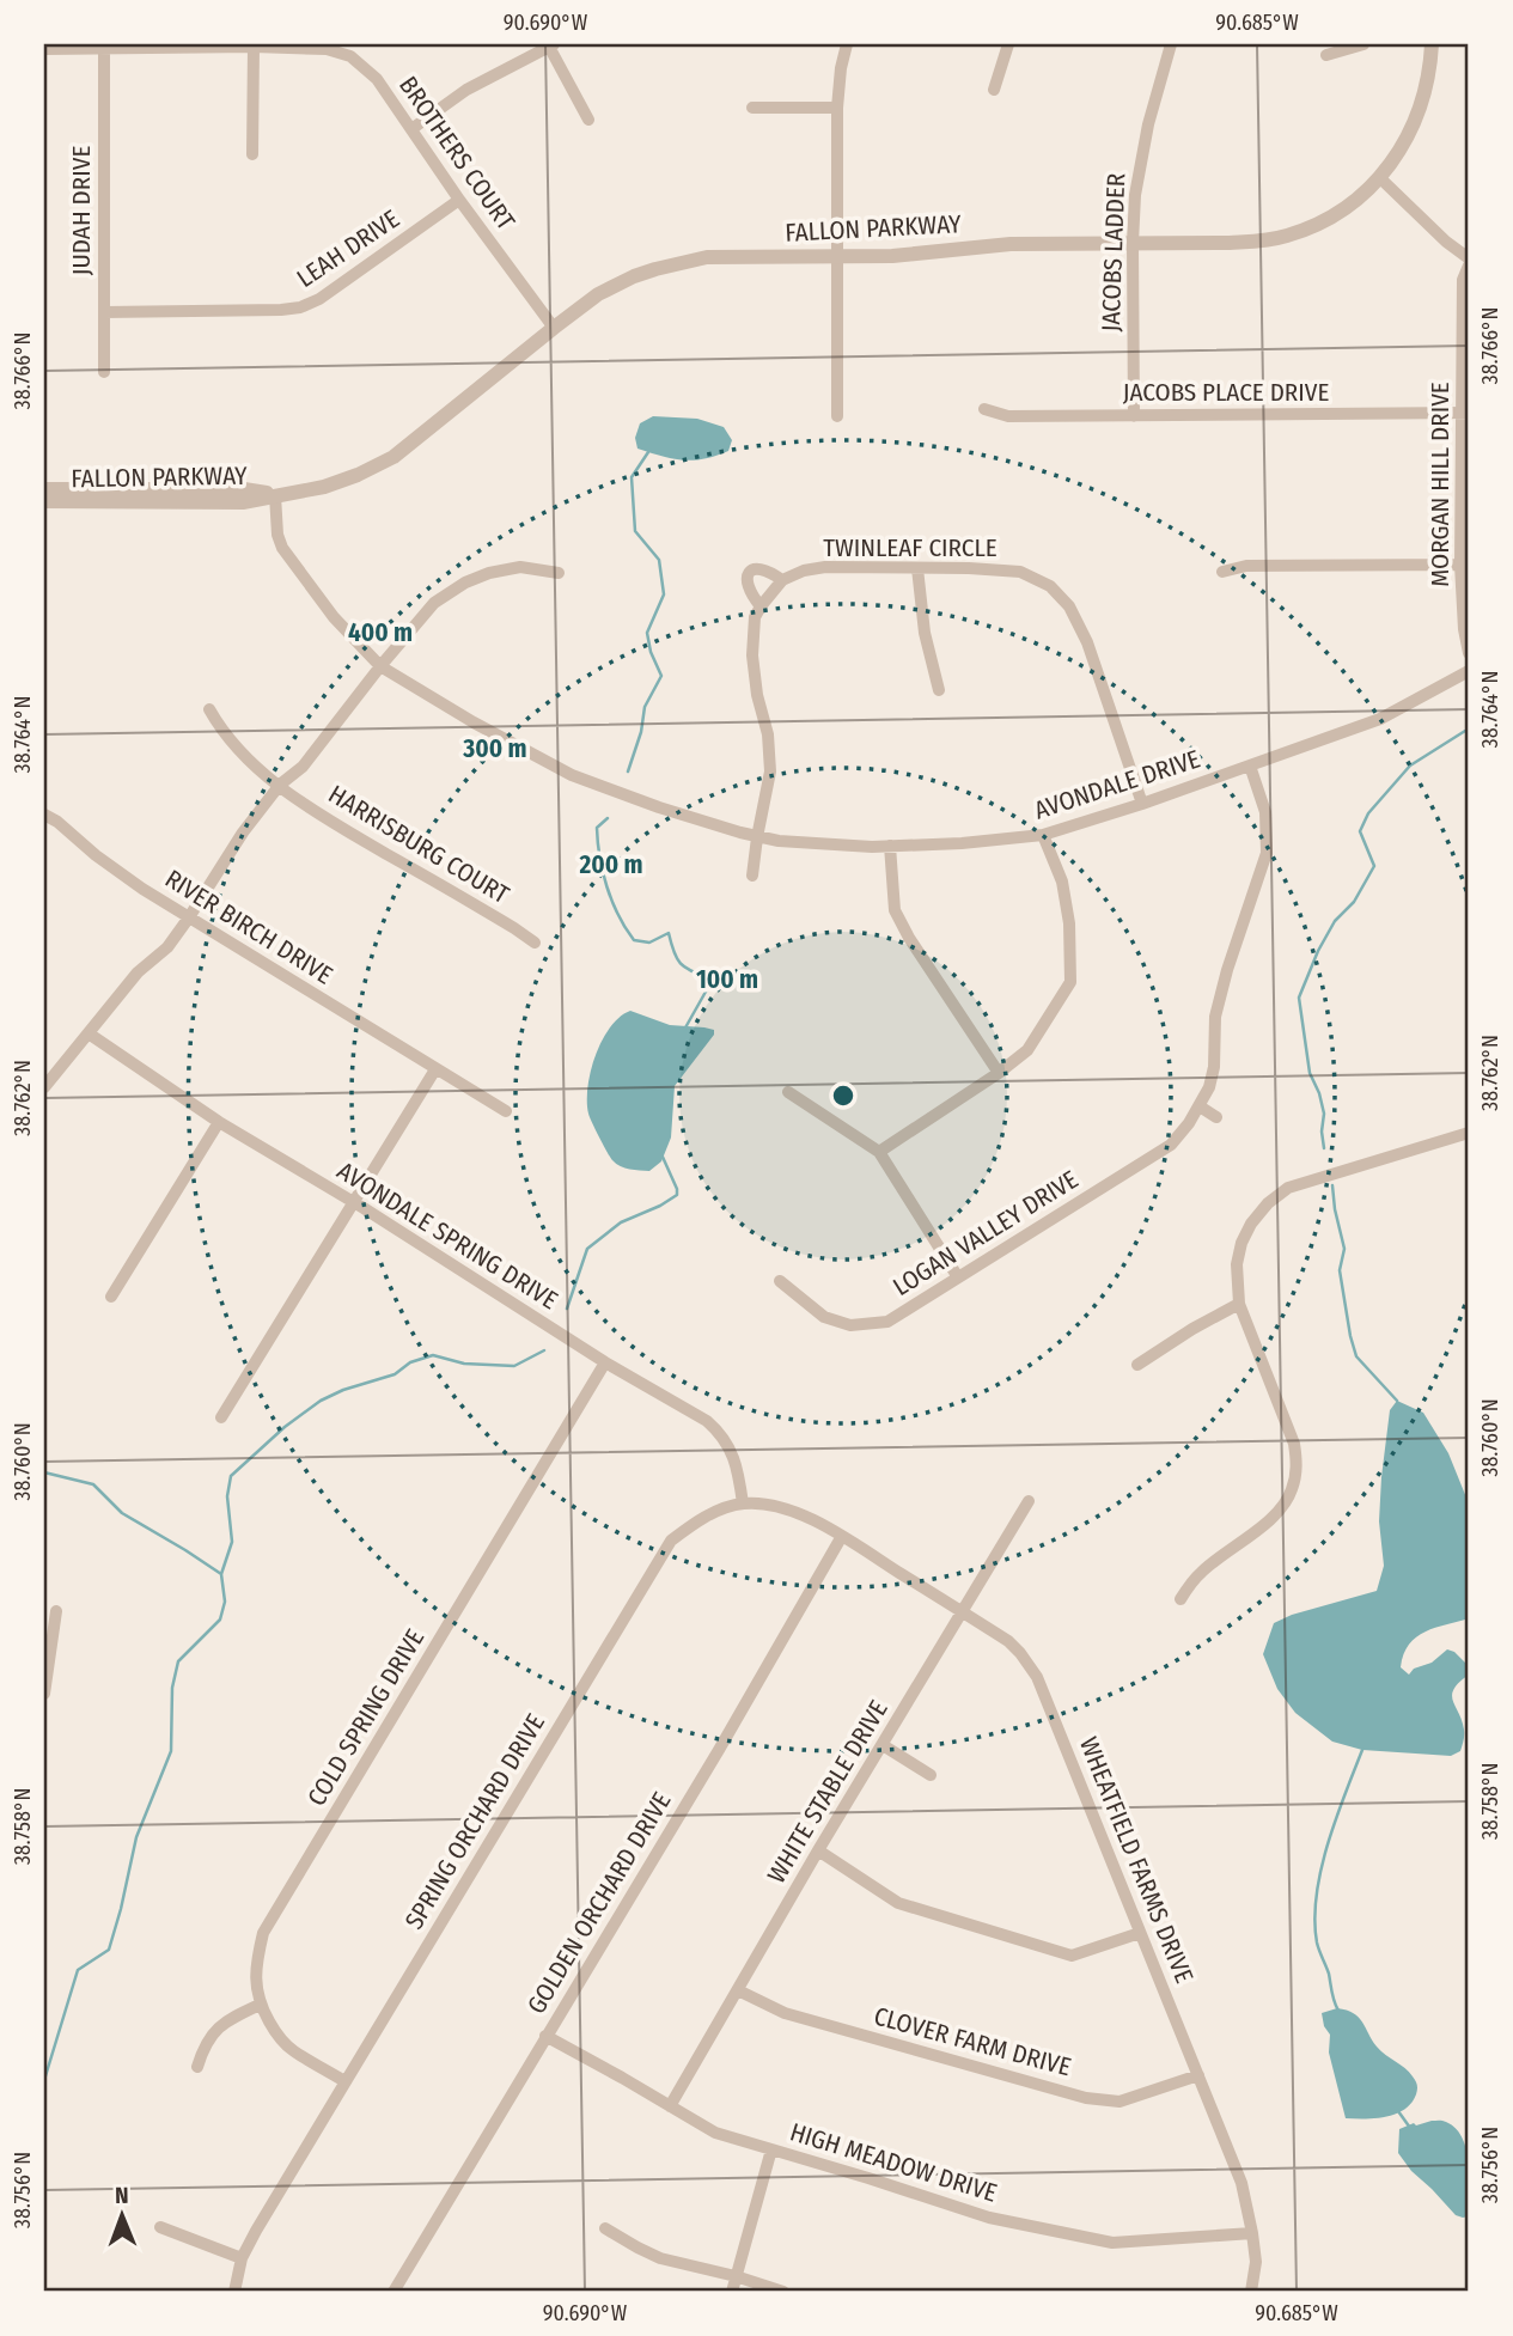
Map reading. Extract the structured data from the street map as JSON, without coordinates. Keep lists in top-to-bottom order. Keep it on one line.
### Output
{"streets":{"street":["BROTHERS COURT","JUDAH DRIVE","FALLON PARKWAY","LEAH DRIVE","JACOBS LADDER","JACOBS PLACE DRIVE","MORGAN HILL DRIVE","TWINLEAF CIRCLE","AVONDALE DRIVE","HARRISBURG COURT","RIVER BIRCH DRIVE","LOGAN VALLEY DRIVE","AVONDALE SPRING DRIVE","COLD SPRING DRIVE","WHITE STABLE DRIVE","SPRING ORCHARD DRIVE","WHEATFIELD FARMS DRIVE","GOLDEN ORCHARD DRIVE","CLOVER FARM DRIVE","HIGH MEADOW DRIVE"]},"crossings":[["BROTHERS COURT","JUDAH DRIVE"],["BROTHERS COURT","FALLON PARKWAY"],["BROTHERS COURT","LEAH DRIVE"],["JUDAH DRIVE","LEAH DRIVE"],["FALLON PARKWAY","JACOBS LADDER"],["FALLON PARKWAY","AVONDALE DRIVE"],["JACOBS LADDER","JACOBS PLACE DRIVE"],["JACOBS PLACE DRIVE","MORGAN HILL DRIVE"],["TWINLEAF CIRCLE","AVONDALE DRIVE"],["AVONDALE DRIVE","LOGAN VALLEY DRIVE"],["AVONDALE SPRING DRIVE","COLD SPRING DRIVE"],["AVONDALE SPRING DRIVE","SPRING ORCHARD DRIVE"],["COLD SPRING DRIVE","SPRING ORCHARD DRIVE"],["WHITE STABLE DRIVE","WHEATFIELD FARMS DRIVE"],["WHITE STABLE DRIVE","CLOVER FARM DRIVE"],["WHITE STABLE DRIVE","HIGH MEADOW DRIVE"],["SPRING ORCHARD DRIVE","WHEATFIELD FARMS DRIVE"],["SPRING ORCHARD DRIVE","GOLDEN ORCHARD DRIVE"],["WHEATFIELD FARMS DRIVE","GOLDEN ORCHARD DRIVE"],["WHEATFIELD FARMS DRIVE","CLOVER FARM DRIVE"],["WHEATFIELD FARMS DRIVE","HIGH MEADOW DRIVE"],["GOLDEN ORCHARD DRIVE","HIGH MEADOW DRIVE"]],"north":"top","coordinates":["90.690°W","90.685°W","38.766°N","38.764°N","38.762°N","38.760°N","38.758°N","38.756°N"],"rings":["400 m","300 m","200 m","100 m"]}
